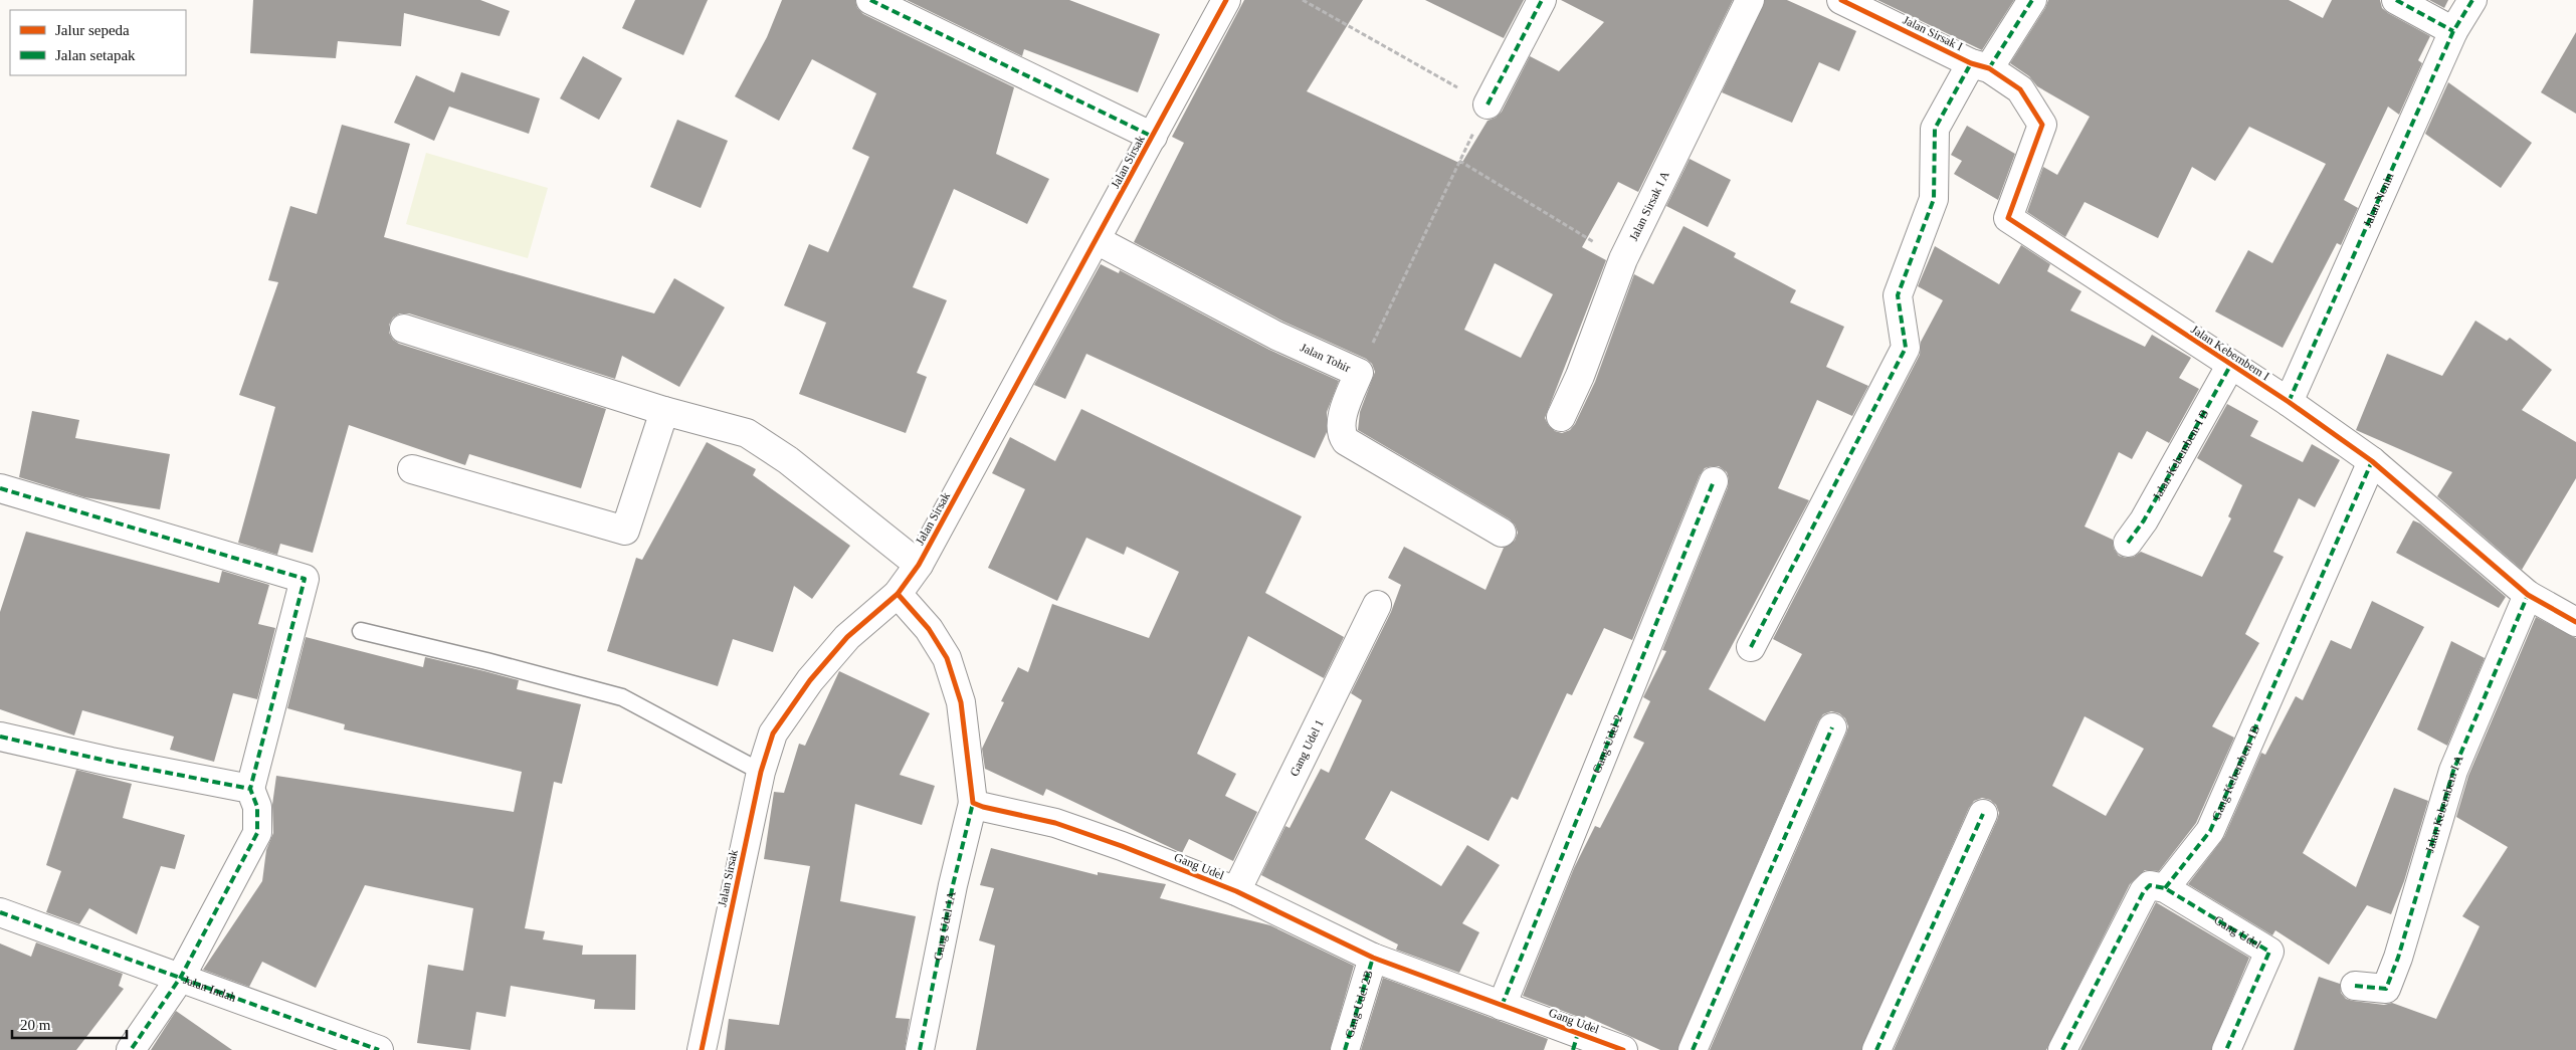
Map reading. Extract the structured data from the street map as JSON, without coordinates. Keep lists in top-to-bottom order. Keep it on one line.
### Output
{"streets":{"street":["Jalan Sirsak I","Jalan Sirsak","Jalan Nonin","Jalan Sirsak I A","Jalan Kebembem I","Jalan Tohir","Jalan Kebembem I B","Gang Udel 2","Gang Udel 1","Gang Kebembem 1B","Jalan Kebembem I A","Gang Udel","Gang Udel 1A","Jalan Indah","Gang Udel 2B"]},"crossings":[["Jalan Sirsak I","Jalan Kebembem I"],["Jalan Sirsak","Jalan Tohir"],["Jalan Nonin","Jalan Kebembem I"],["Jalan Kebembem I","Jalan Kebembem I B"],["Jalan Kebembem I","Gang Kebembem 1B"],["Jalan Kebembem I","Jalan Kebembem I A"],["Gang Udel 2","Gang Udel"],["Gang Udel 1","Gang Udel"],["Gang Kebembem 1B","Gang Udel"],["Gang Udel","Gang Udel 1A"],["Gang Udel","Gang Udel 2B"]],"legend":["Jalur sepeda","Jalan setapak"],"scale_bar":"20 m"}
